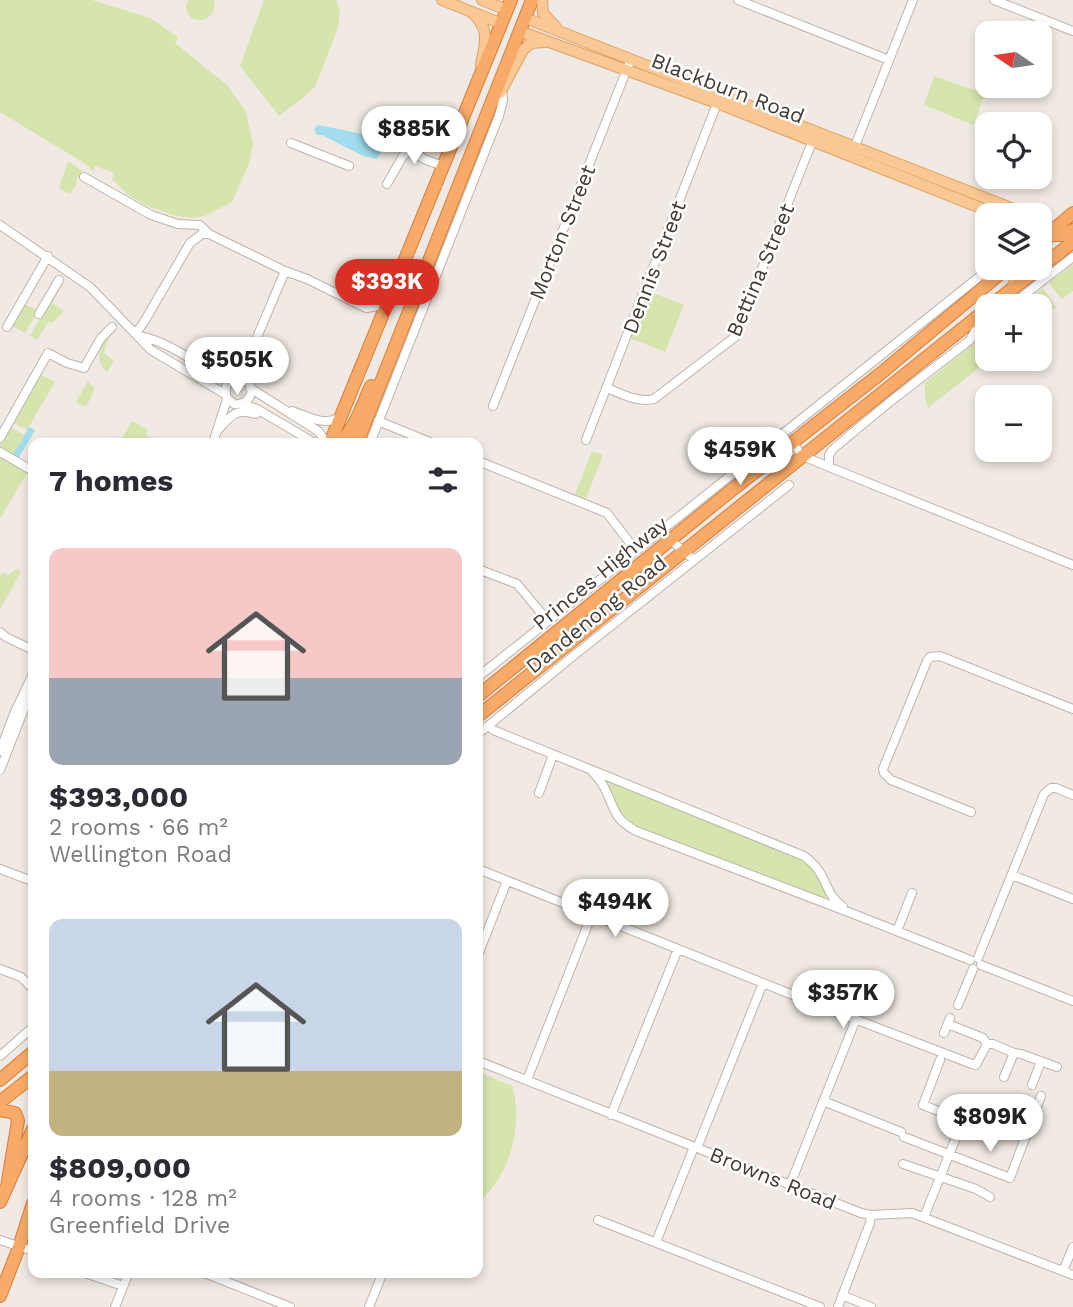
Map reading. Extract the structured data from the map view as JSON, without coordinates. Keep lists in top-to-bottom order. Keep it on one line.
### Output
{"streets":{"highway":["Blackburn Road","Princes Highway"],"street":["Morton Street","Dennis Street","Bettina Street","Dandenong Road","Browns Road"]},"crossings":[["Blackburn Road","Morton Street"],["Blackburn Road","Dennis Street"],["Blackburn Road","Bettina Street"],["Dennis Street","Bettina Street"],["Princes Highway","Dandenong Road"]],"north":"left","page":{"map_buttons":["+","−"],"price":["$885K","$393K","$505K","$459K","$494K","$357K","$809K"],"heading":"7 homes","list":[{"name":"$393,000","note":"2 rooms · 66 m² · Wellington Road"},{"name":"$809,000","note":"4 rooms · 128 m² · Greenfield Drive"}]}}
